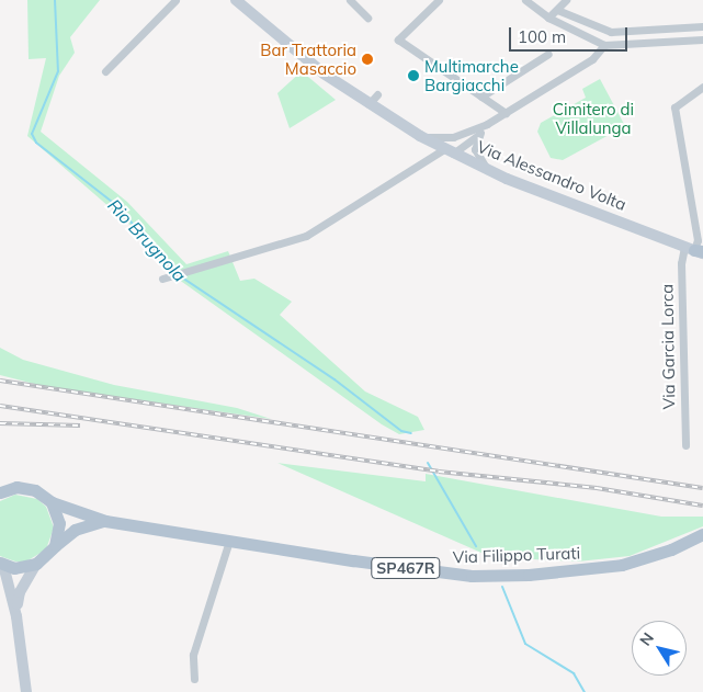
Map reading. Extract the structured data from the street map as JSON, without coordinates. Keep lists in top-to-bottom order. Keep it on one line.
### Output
{"streets":{"main road":["Via Alessandro Volta","Via Filippo Turati","SP467R"],"street":["Via Garcia Lorca"]},"crossings":[["Via Alessandro Volta","Via Garcia Lorca"],["Via Filippo Turati","SP467R"]],"water":["Rio Brugnola"],"parks":["Cimitero di Villalunga"],"places":["Bar Trattoria Masaccio","Multimarche Bargiacchi"],"scale_bar":"100 m","north":"top left"}
